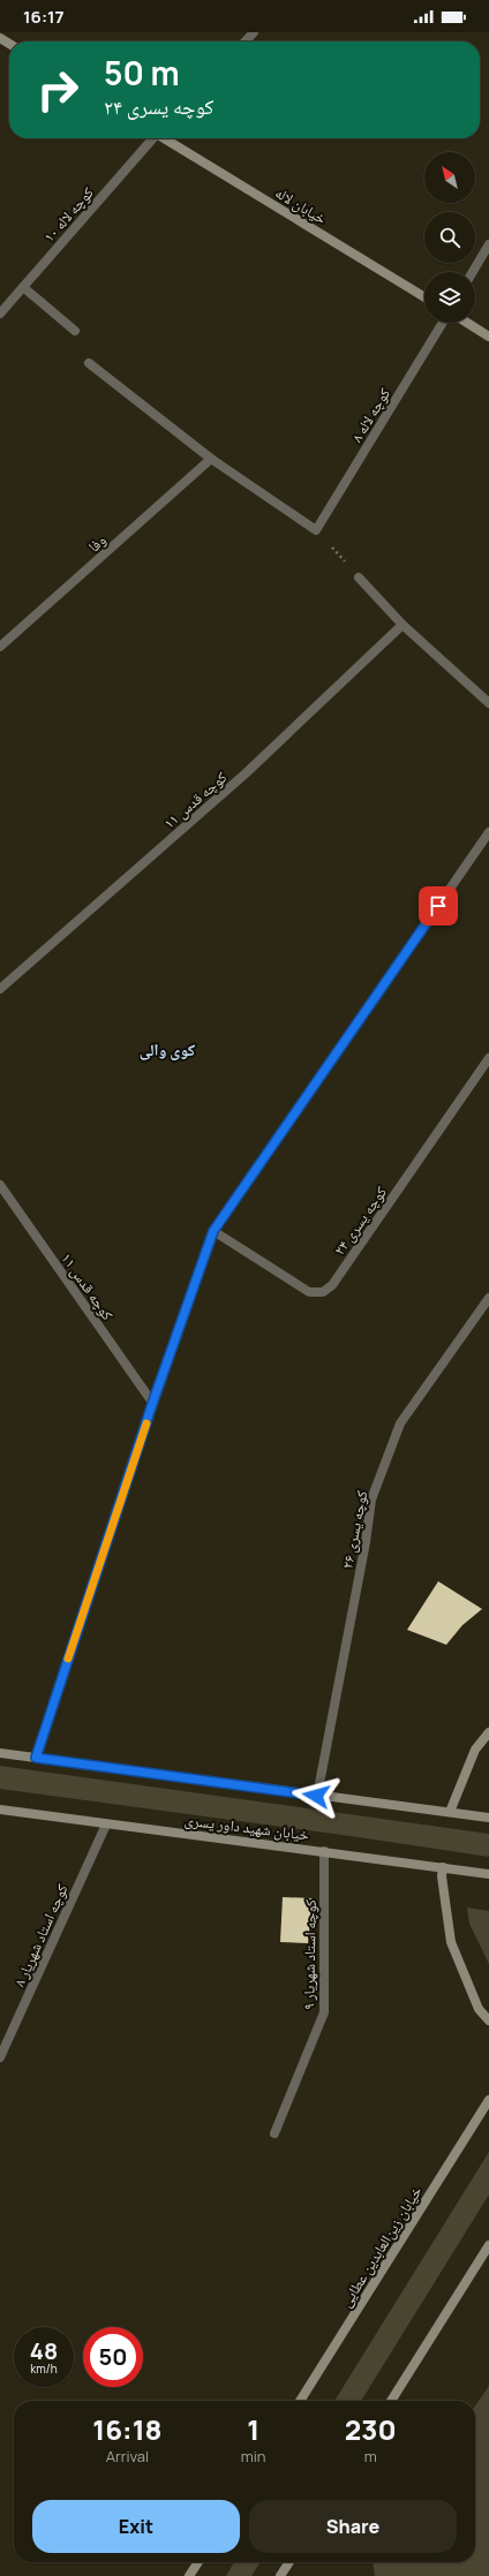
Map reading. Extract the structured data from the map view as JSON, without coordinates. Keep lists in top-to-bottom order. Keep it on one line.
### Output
{"streets":{"main road":["خیابان لاله","خیابان شهید داور یسری","خیابان زین‌العابدین عطایی"],"street":["کوچه لاله ۱۰","کوچه لاله ۸","وفا","کوچه قدس ۱۱","کوچه یسری ۲۴","کوچه یسری ۲۶","کوچه استاد شهریار ۸","کوچه استاد شهریار ۹"]},"crossings":[["خیابان شهید داور یسری","کوچه استاد شهریار ۸"],["خیابان شهید داور یسری","کوچه استاد شهریار ۹"]],"districts":["کوی والی"],"north":"top left","page":{"status":"16:17","turn":["50 m","کوچه یسری ۲۴"],"speed":"48 km/h","limit":"50","eta":["16:18","Arrival","1","min","230","m"],"buttons":["Exit","Share"]}}
